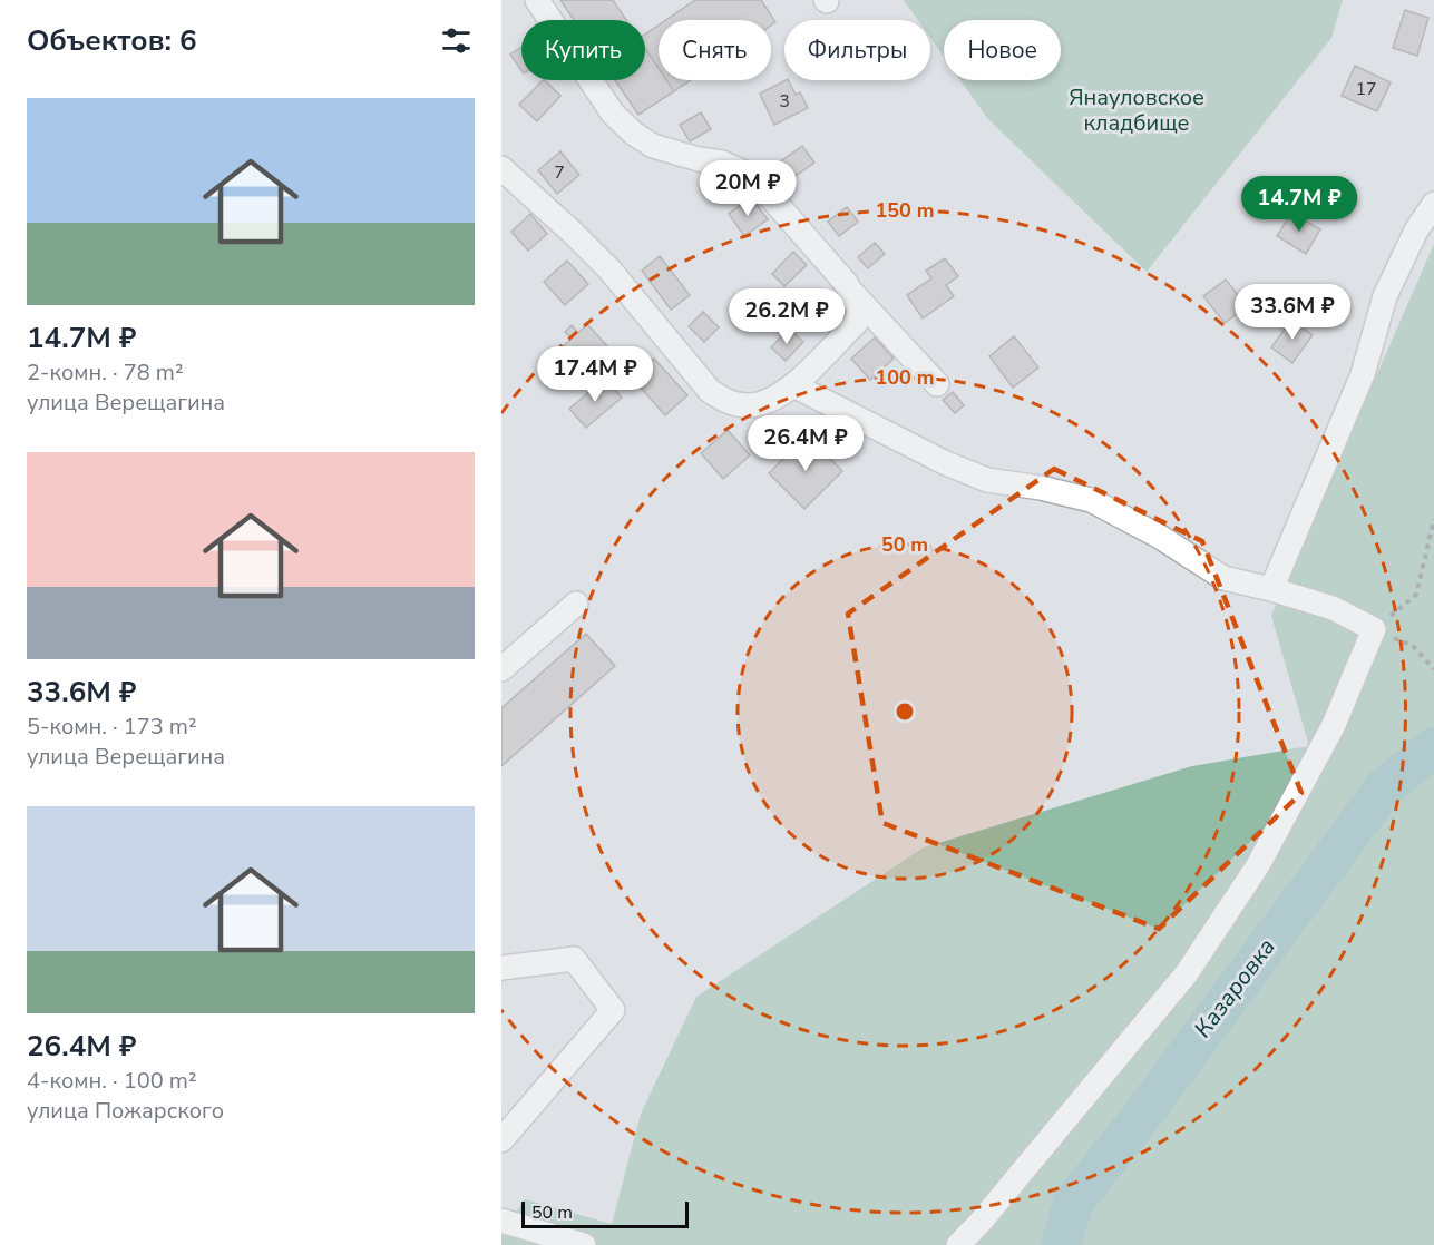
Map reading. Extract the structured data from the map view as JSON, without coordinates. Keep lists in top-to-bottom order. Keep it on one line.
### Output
{"water":["Казаровка"],"parks":["Янауловское кладбище"],"house_numbers":["17","3","7"],"scale_bar":"50 m","page":{"heading":"Объектов: 6","chip":["Купить","Снять","Фильтры","Новое"],"list":[{"name":"14.7M ₽","note":"2-комн. · 78 m² · улица Верещагина"},{"name":"33.6M ₽","note":"5-комн. · 173 m² · улица Верещагина"},{"name":"26.4M ₽","note":"4-комн. · 100 m² · улица Пожарского"}],"price":["20M ₽","14.7M ₽","33.6M ₽","26.2M ₽","17.4M ₽","26.4M ₽"],"scale":"50 m"},"rings":["150 m","100 m","50 m"]}
